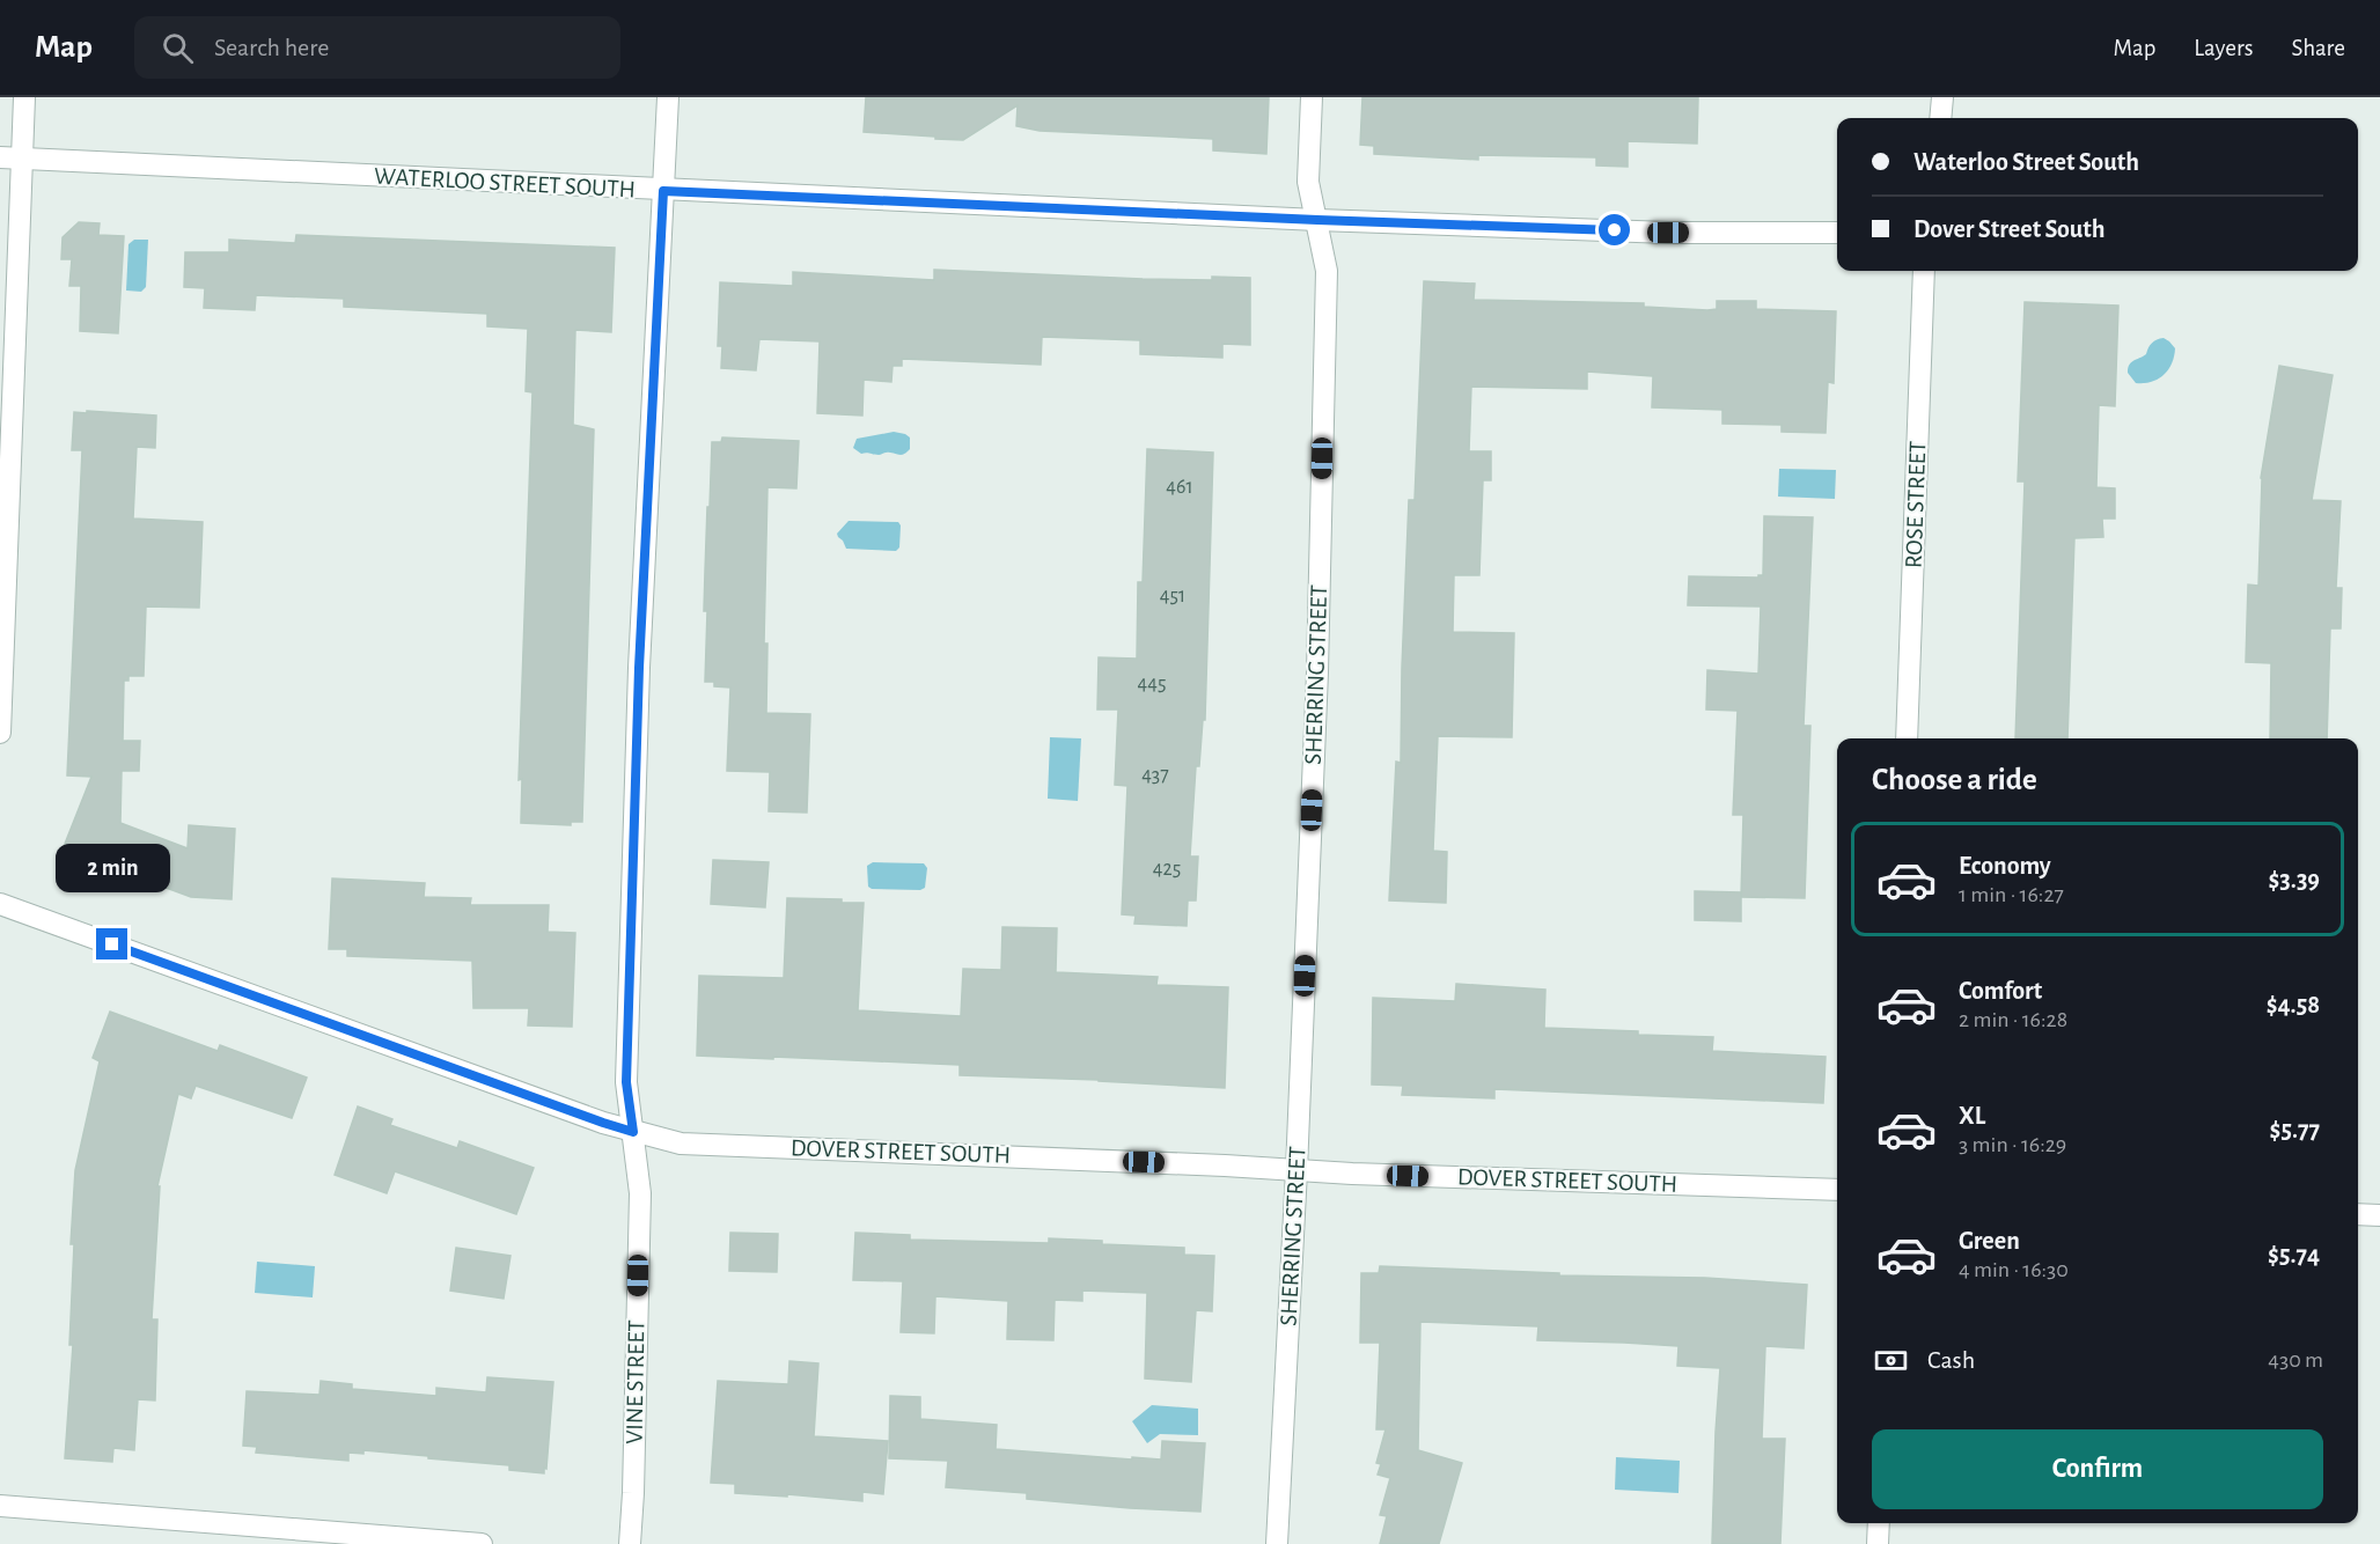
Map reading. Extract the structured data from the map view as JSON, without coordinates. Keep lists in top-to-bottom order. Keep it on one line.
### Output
{"streets":{"street":["WATERLOO STREET SOUTH","ROSE STREET","SHERRING STREET","DOVER STREET SOUTH","VINE STREET"]},"crossings":[["WATERLOO STREET SOUTH","SHERRING STREET"],["WATERLOO STREET SOUTH","VINE STREET"],["SHERRING STREET","DOVER STREET SOUTH"],["DOVER STREET SOUTH","VINE STREET"]],"house_numbers":["461","451","445","437","425"],"page":{"header":"Map","search":"Search here","nav":["Map","Layers","Share"],"banner":["Waterloo Street South","Dover Street South"],"heading":"Choose a ride","list":[{"name":"Economy","note":"1 min · 16:27","value":"$3.39"},{"name":"Comfort","note":"2 min · 16:28","value":"$4.58"},{"name":"XL","note":"3 min · 16:29","value":"$5.77"},{"name":"Green","note":"4 min · 16:30","value":"$5.74"}],"bubble":"2 min","pay":["Cash","430 m"],"buttons":"Confirm"}}
